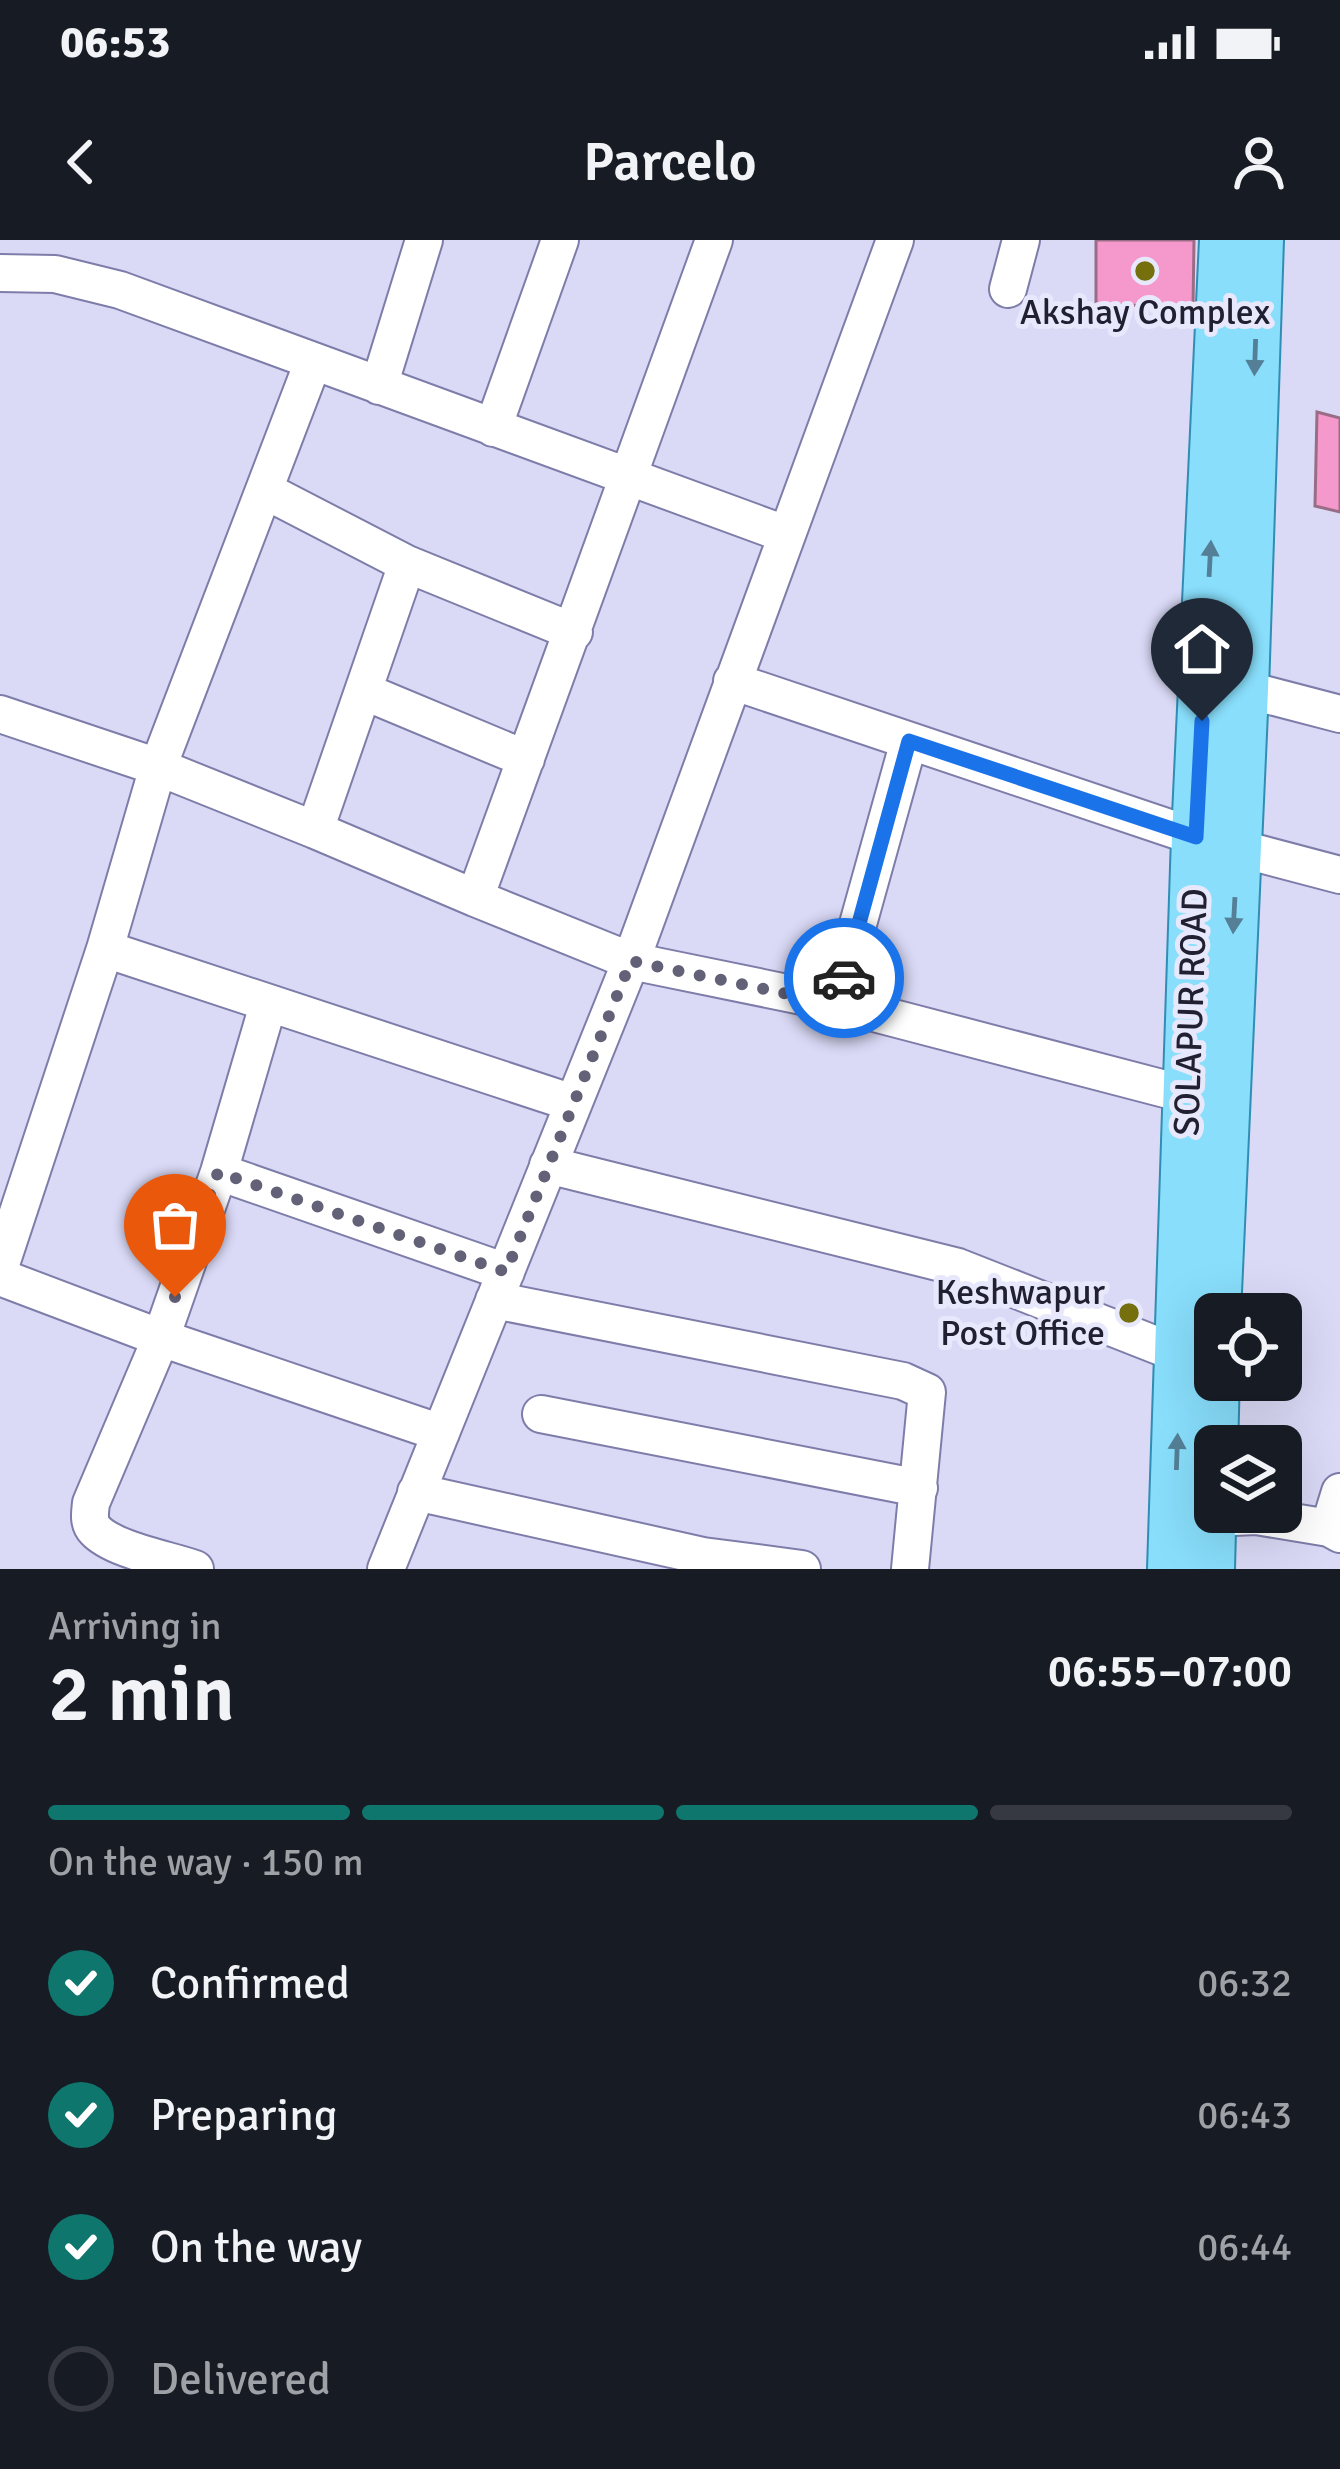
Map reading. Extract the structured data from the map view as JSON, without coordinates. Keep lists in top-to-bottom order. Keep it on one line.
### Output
{"streets":{"main road":["SOLAPUR ROAD"]},"places":["Akshay Complex","Keshwapur Post Office"],"page":{"status":"06:53","header":"Parcelo","heading":["2 min","Arriving in","06:55–07:00"],"bar":"On the way · 150 m","list":[["Confirmed","06:32"],["Preparing","06:43"],["On the way","06:44"],"Delivered"]}}
